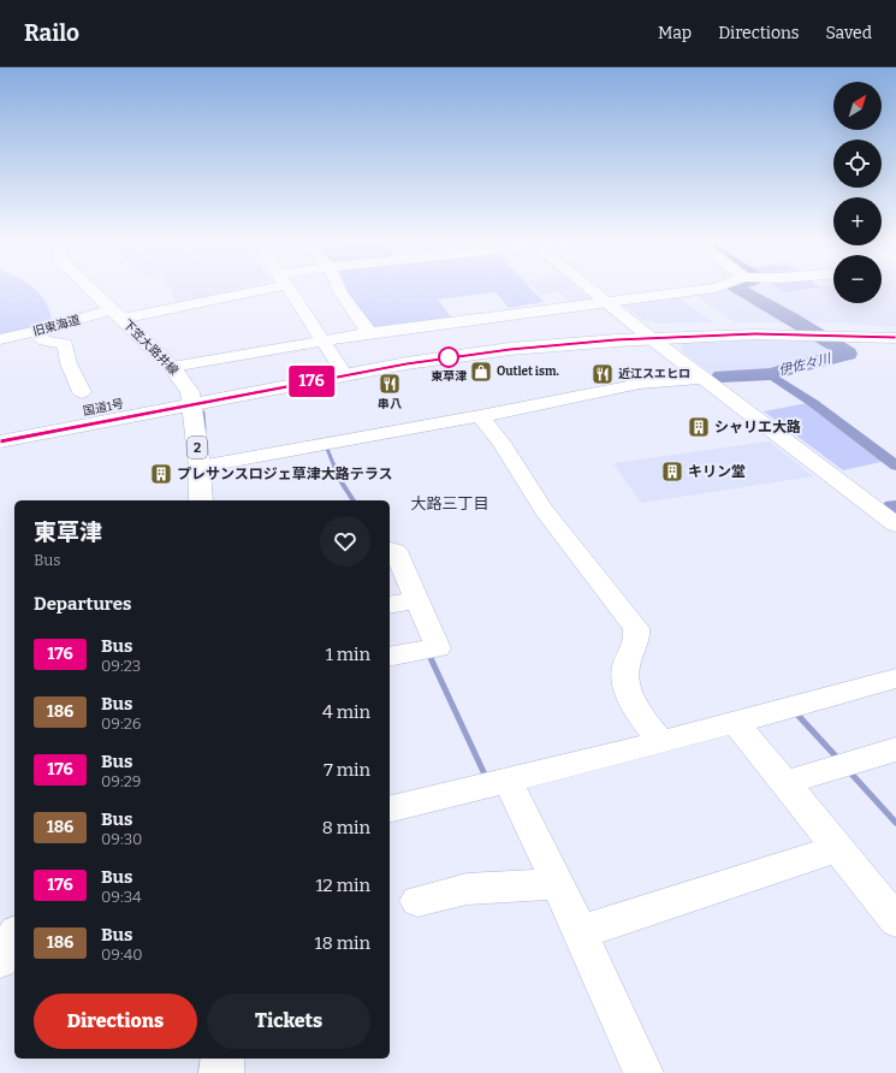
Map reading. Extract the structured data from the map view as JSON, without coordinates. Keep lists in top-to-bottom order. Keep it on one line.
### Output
{"streets":{"main road":["下笠大路井線","国道1号","2"],"street":["旧東海道"]},"crossings":[["旧東海道","下笠大路井線"],["下笠大路井線","国道1号"],["下笠大路井線","2"],["国道1号","2"]],"districts":["大路三丁目"],"water":["伊佐々川"],"places":{"other":["東草津"],"shop":["Outlet ism."],"restaurant":["近江スエヒロ","串八"],"building":["シャリエ大路","キリン堂","プレサンスロジェ草津大路テラス"]},"lines":["bus line 176"],"north":"top right","page":{"header":"Railo","nav":["Map","Directions","Saved"],"on_map":"176","map_buttons":["+","−"],"heading":[["東草津","Bus"],"Departures"],"list":[{"mark":"176","name":"Bus","note":"09:23","value":"1 min"},{"mark":"186","name":"Bus","note":"09:26","value":"4 min"},{"mark":"176","name":"Bus","note":"09:29","value":"7 min"},{"mark":"186","name":"Bus","note":"09:30","value":"8 min"},{"mark":"176","name":"Bus","note":"09:34","value":"12 min"},{"mark":"186","name":"Bus","note":"09:40","value":"18 min"}],"buttons":["Directions","Tickets"]}}
